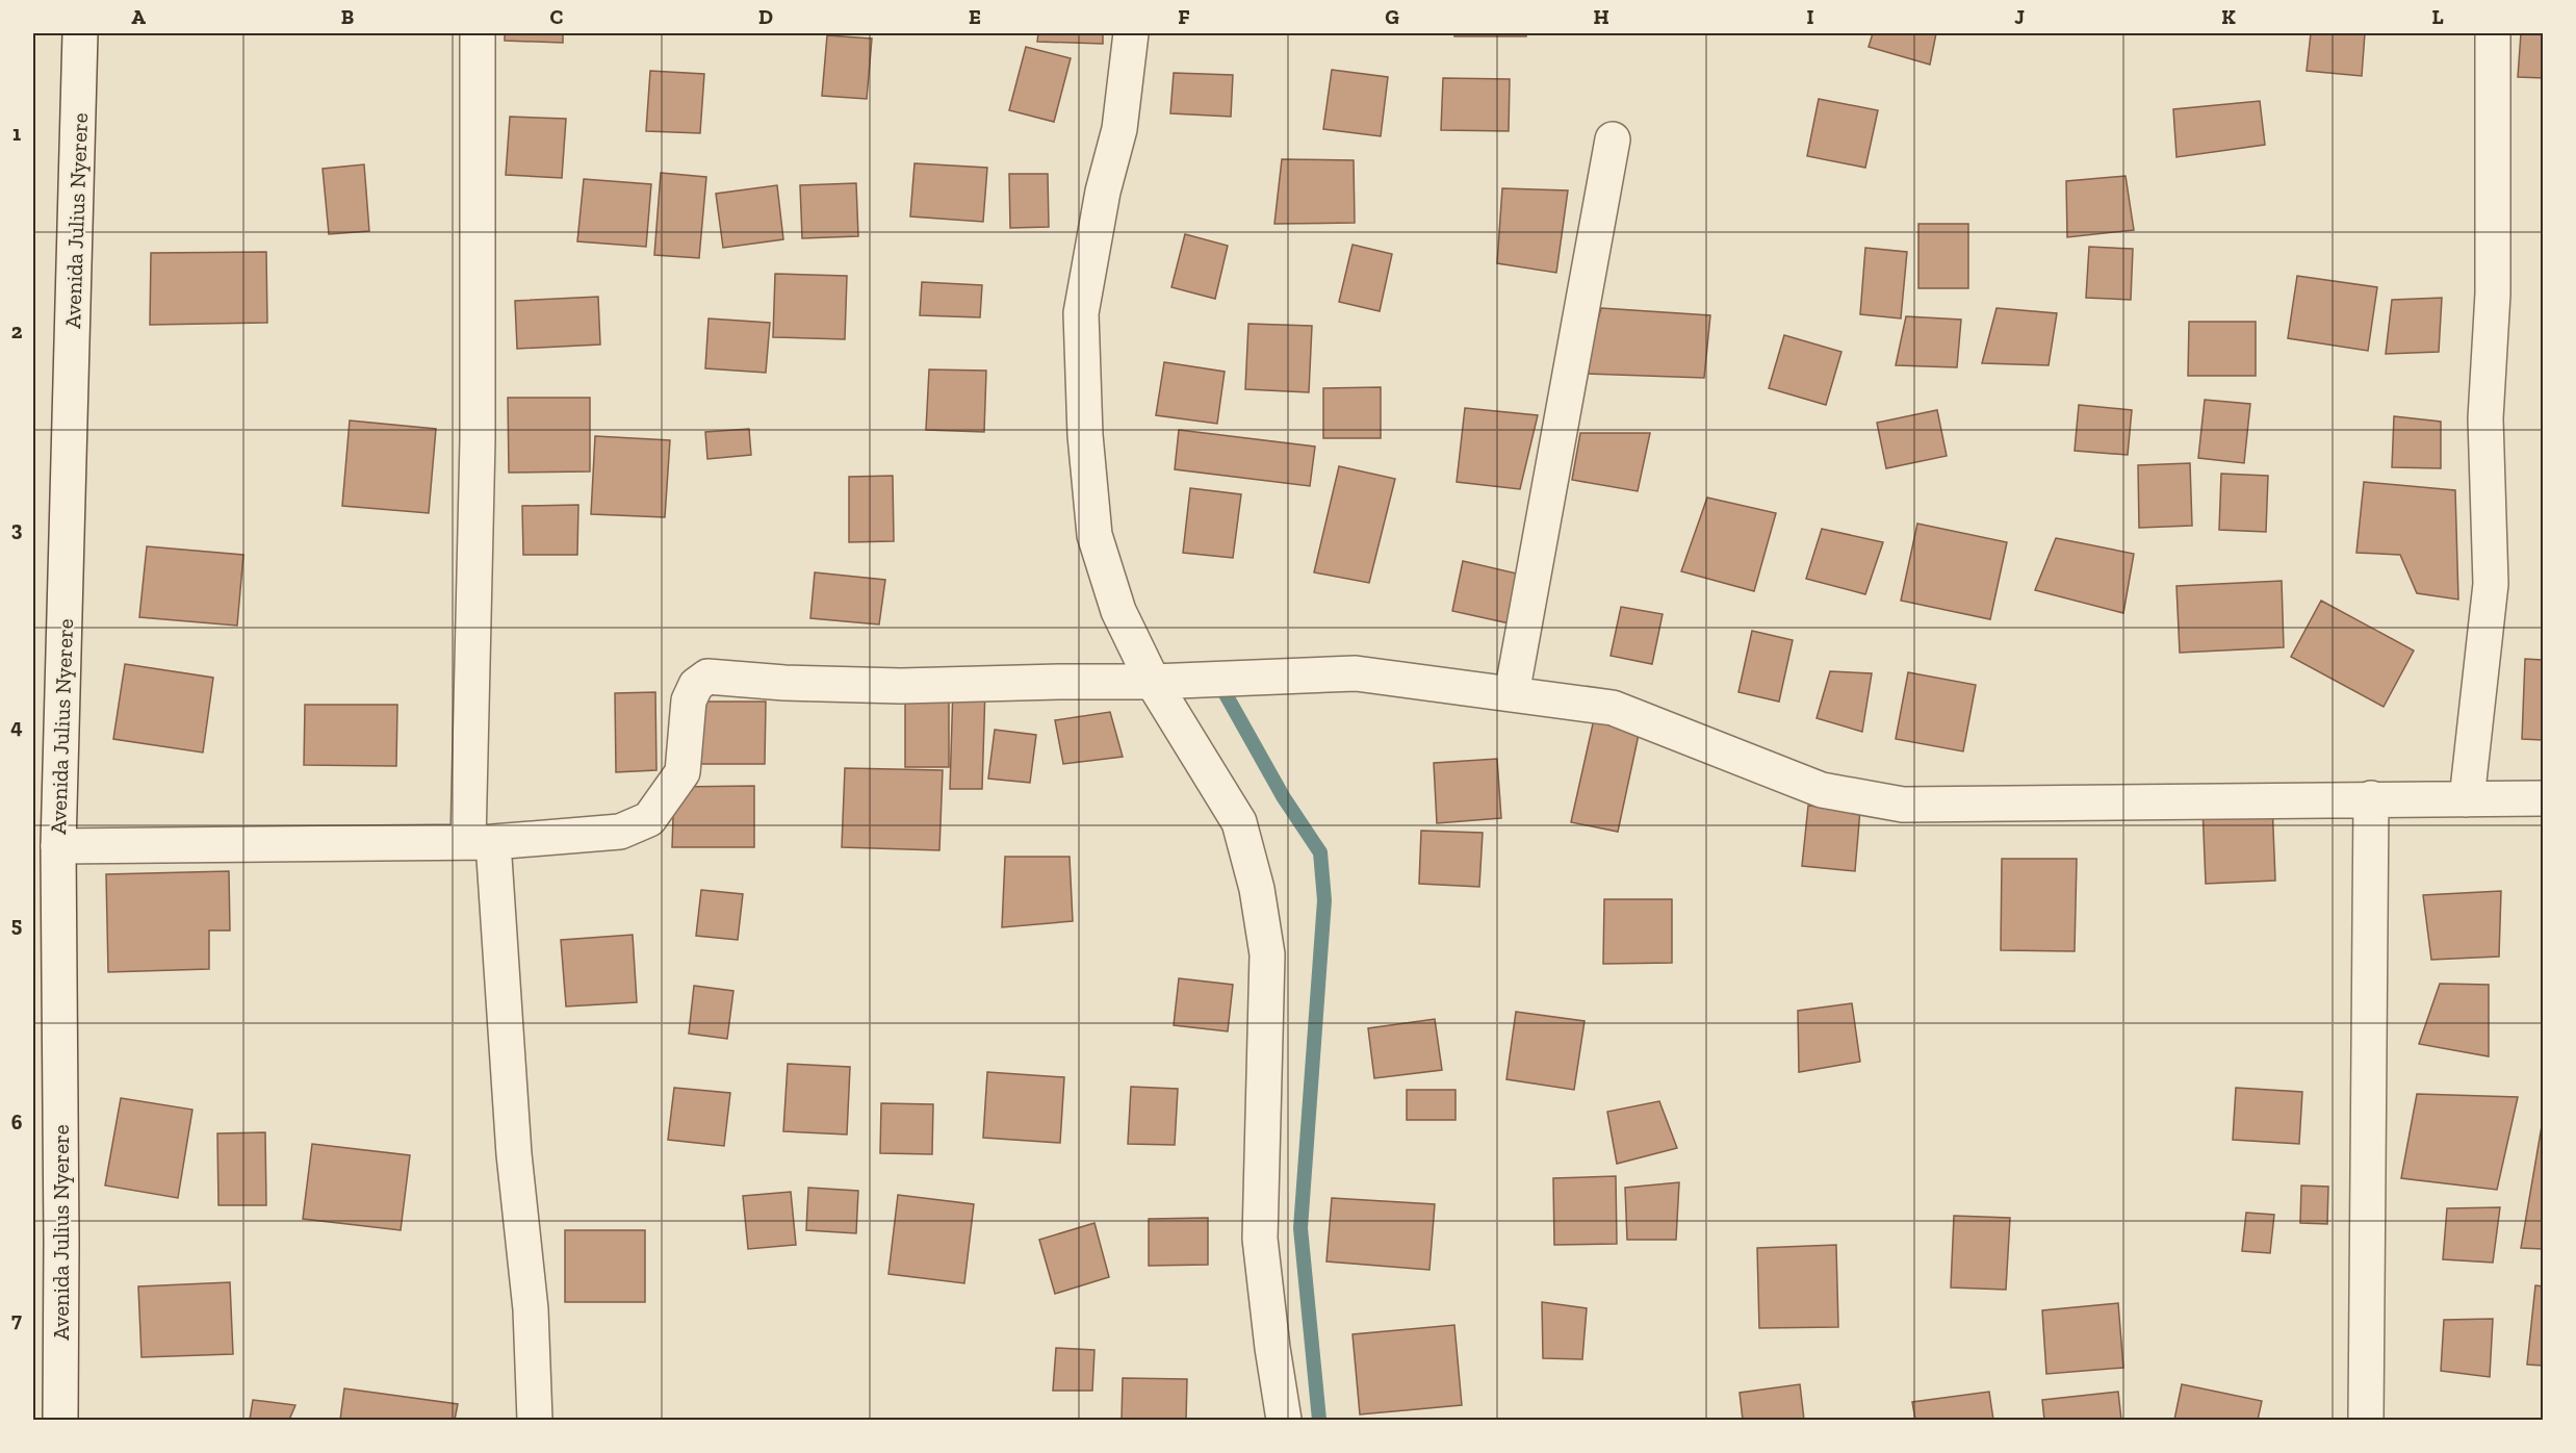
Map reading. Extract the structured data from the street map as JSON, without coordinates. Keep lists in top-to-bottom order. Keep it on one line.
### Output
{"streets":{"street":["Avenida Julius Nyerere"]},"grid":{"columns":["A","B","C","D","E","F","G","H","I","J","K","L"],"rows":["1","2","3","4","5","6","7"]}}
